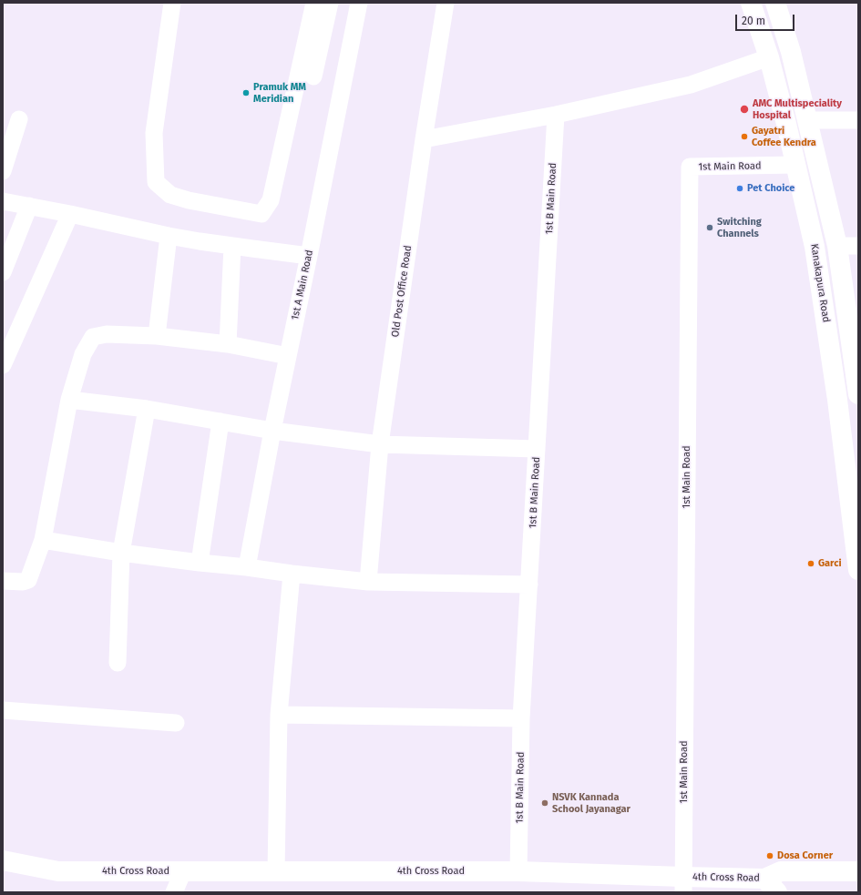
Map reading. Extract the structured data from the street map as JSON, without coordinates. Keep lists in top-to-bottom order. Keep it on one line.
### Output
{"streets":{"main road":["Kanakapura Road","4th Cross Road"],"street":["1st Main Road","1st B Main Road","1st A Main Road","Old Post Office Road"]},"crossings":[["1st Main Road","Kanakapura Road"],["1st Main Road","4th Cross Road"],["1st B Main Road","4th Cross Road"]],"places":["Pramuk MM Meridian","AMC Multispeciality Hospital","Gayatri Coffee Kendra","Pet Choice","Switching Channels","Garci","NSVK Kannada School Jayanagar","Dosa Corner"],"scale_bar":"20 m"}
